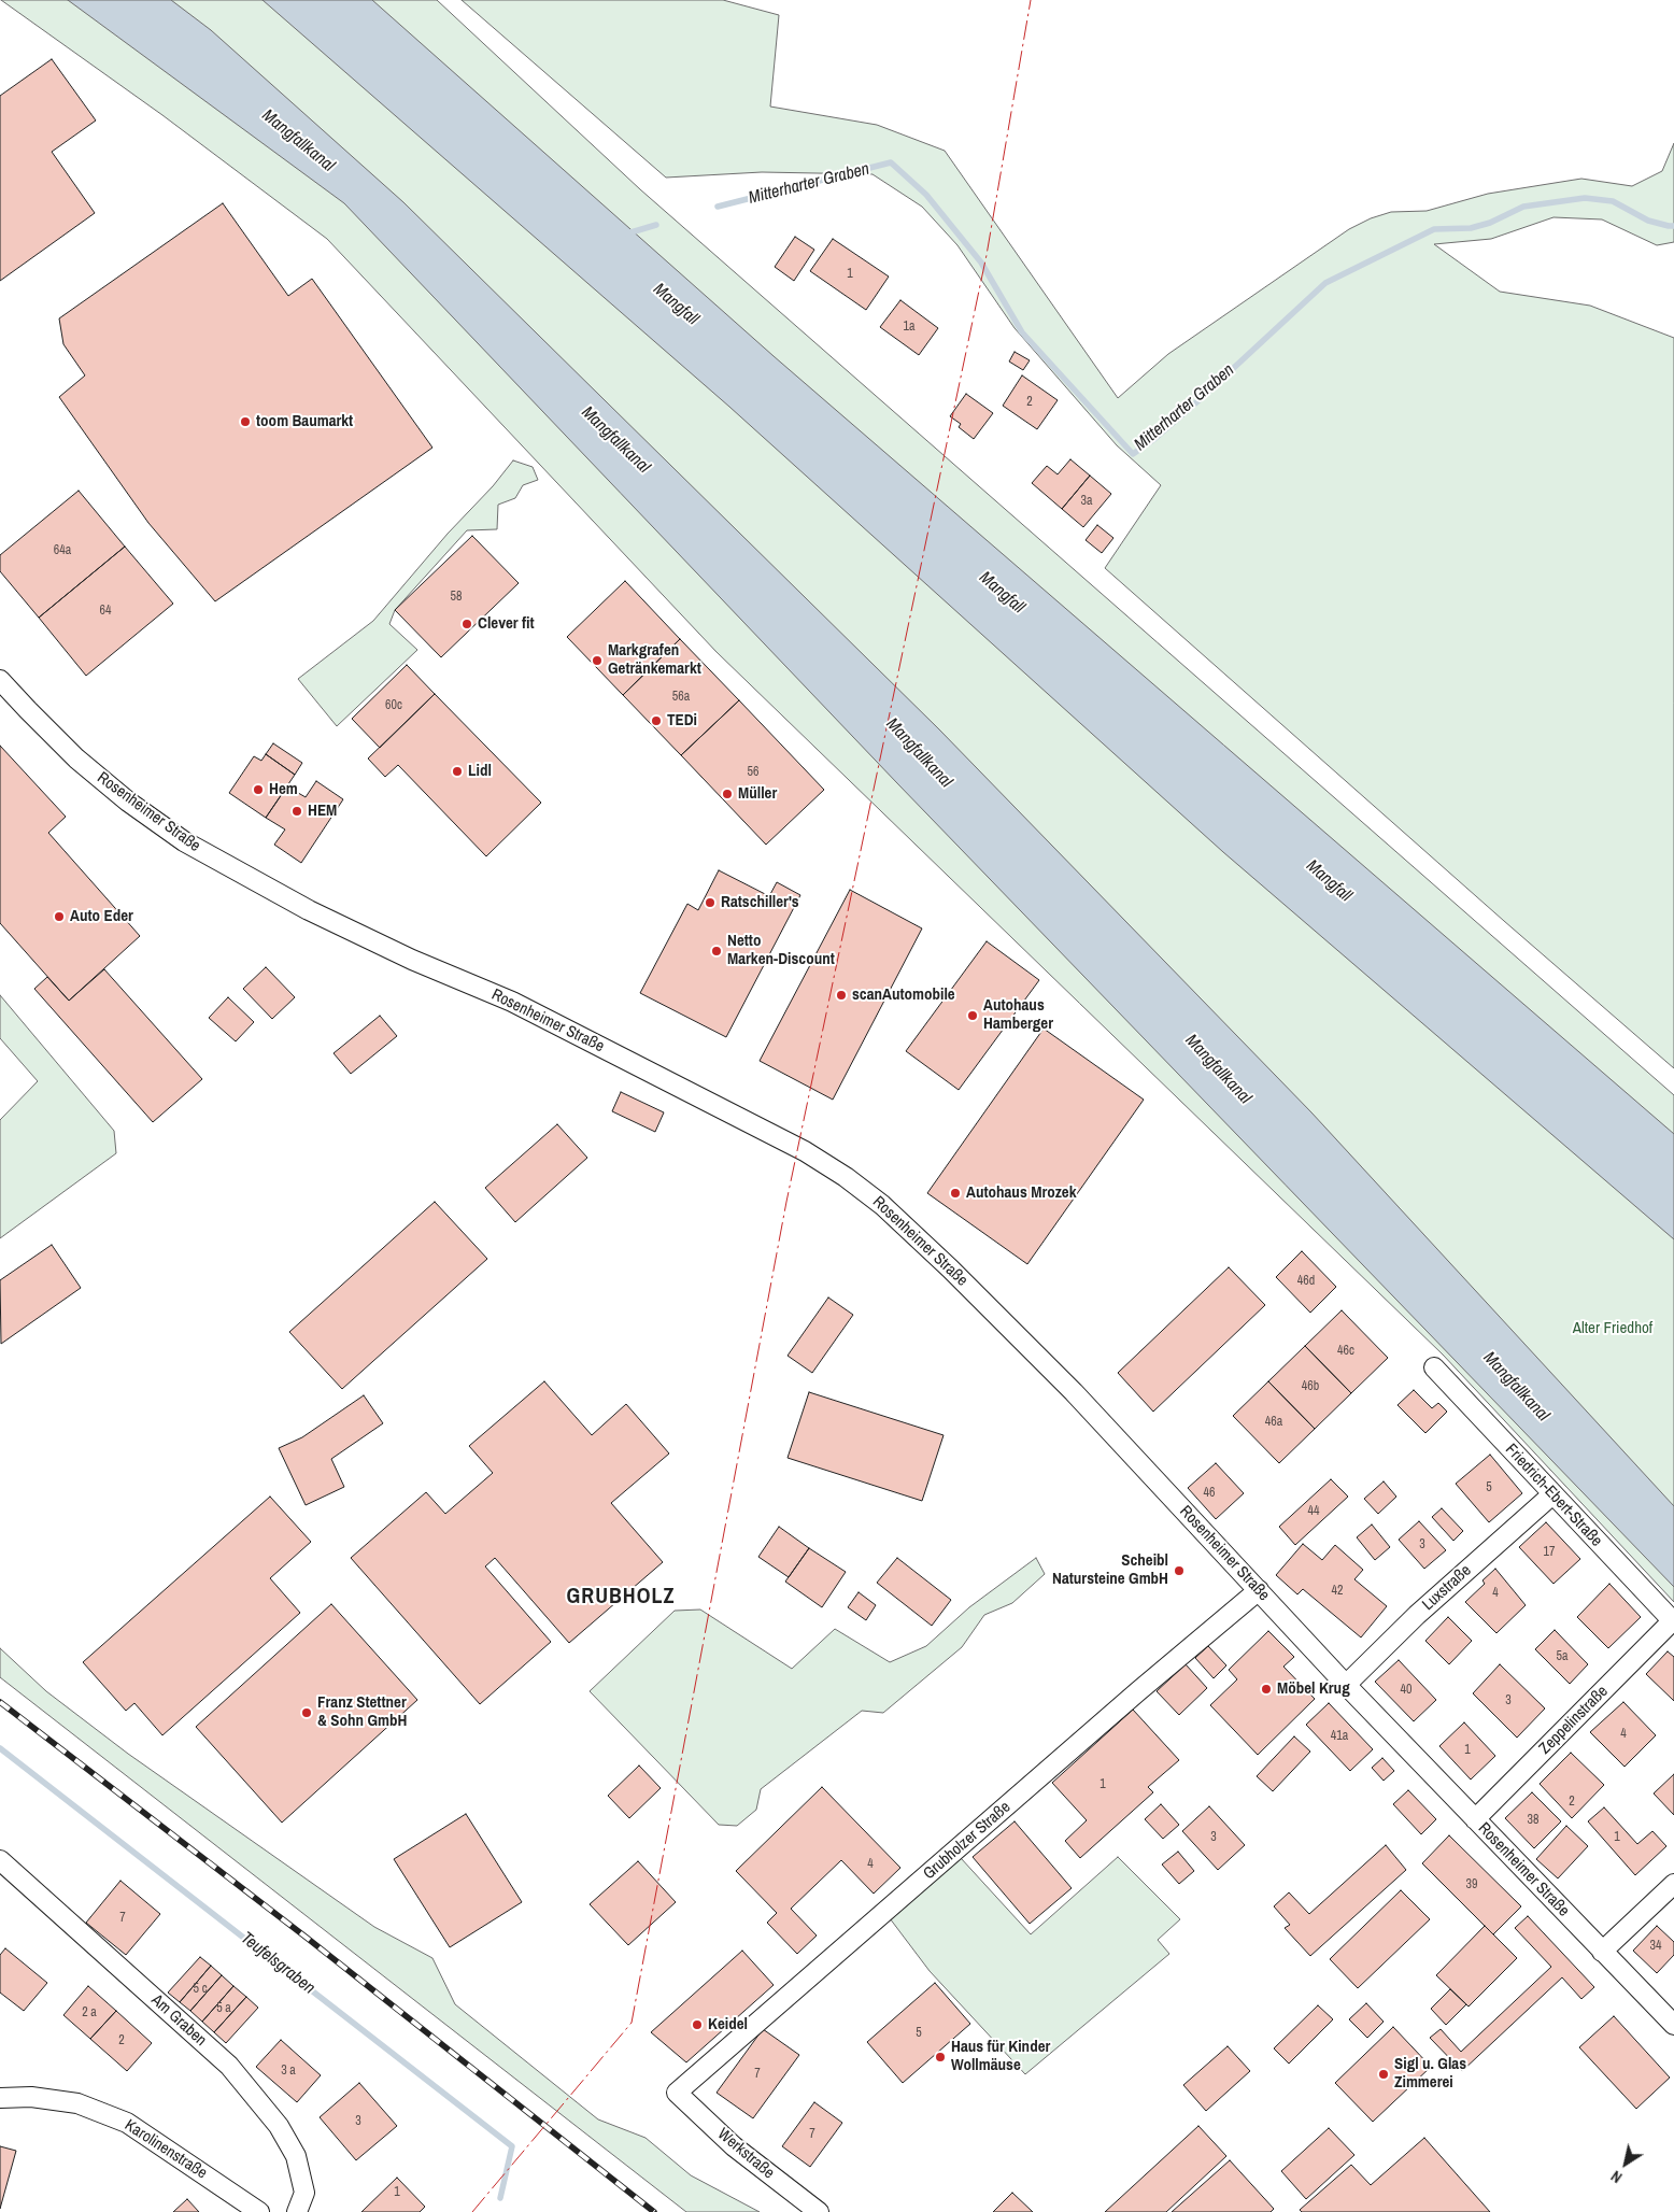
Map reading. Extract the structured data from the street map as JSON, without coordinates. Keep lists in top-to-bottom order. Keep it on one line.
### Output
{"streets":{"street":["Rosenheimer Straße","Friedrich-Ebert-Straße","Luxstraße","Zeppelinstraße","Grubholzer Straße","Am Graben","Karolinenstraße","Werkstraße"]},"crossings":[["Rosenheimer Straße","Luxstraße"],["Rosenheimer Straße","Zeppelinstraße"],["Rosenheimer Straße","Grubholzer Straße"],["Friedrich-Ebert-Straße","Luxstraße"],["Friedrich-Ebert-Straße","Zeppelinstraße"],["Grubholzer Straße","Werkstraße"]],"districts":["GRUBHOLZ"],"water":["Mangfallkanal","Mitterharter Graben","Mangfall","Teufelsgraben"],"parks":["Alter Friedhof"],"places":["toom Baumarkt","Clever fit","Markgrafen Getränkemarkt","TEDi","Lidl","Hem","Müller","HEM","Ratschiller's","Auto Eder","Netto Marken-Discount","scanAutomobile","Autohaus Hamberger","Autohaus Mrozek","Scheibl Natursteine GmbH","Möbel Krug","Franz Stettner & Sohn GmbH","Keidel","Haus für Kinder Wollmäuse","Sigl u. Glas Zimmerei"],"house_numbers":["1","1a","2","3a","64a","58","64","56a","60c","56","46d","46c","46b","46a","5","46","44","3","17","42","4","5a","40","3","4","41a","1","1","2","38","3","1","4","39","7","34","5 c","5 a","2 a","5","2","3 a","7","3","7","1"],"north":"bottom left"}
